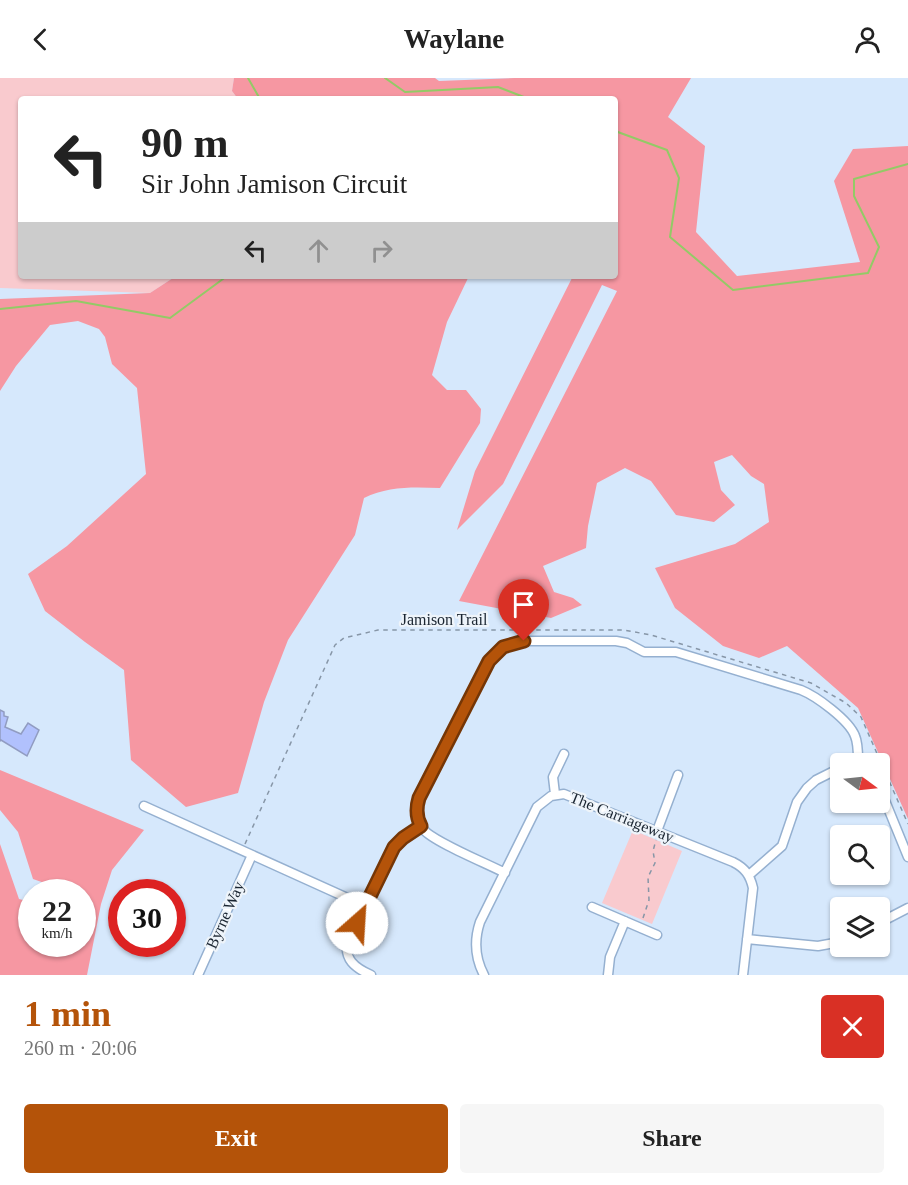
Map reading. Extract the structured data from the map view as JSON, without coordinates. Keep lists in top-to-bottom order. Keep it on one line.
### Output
{"streets":{"street":["The Carriageway","Byrne Way"],"path":["Jamison Trail"]},"north":"right","page":{"header":"Waylane","turn":["90 m","Sir John Jamison Circuit"],"speed":"22 km/h","limit":"30","heading":["1 min","260 m · 20:06"],"buttons":["Exit","Share"]}}
